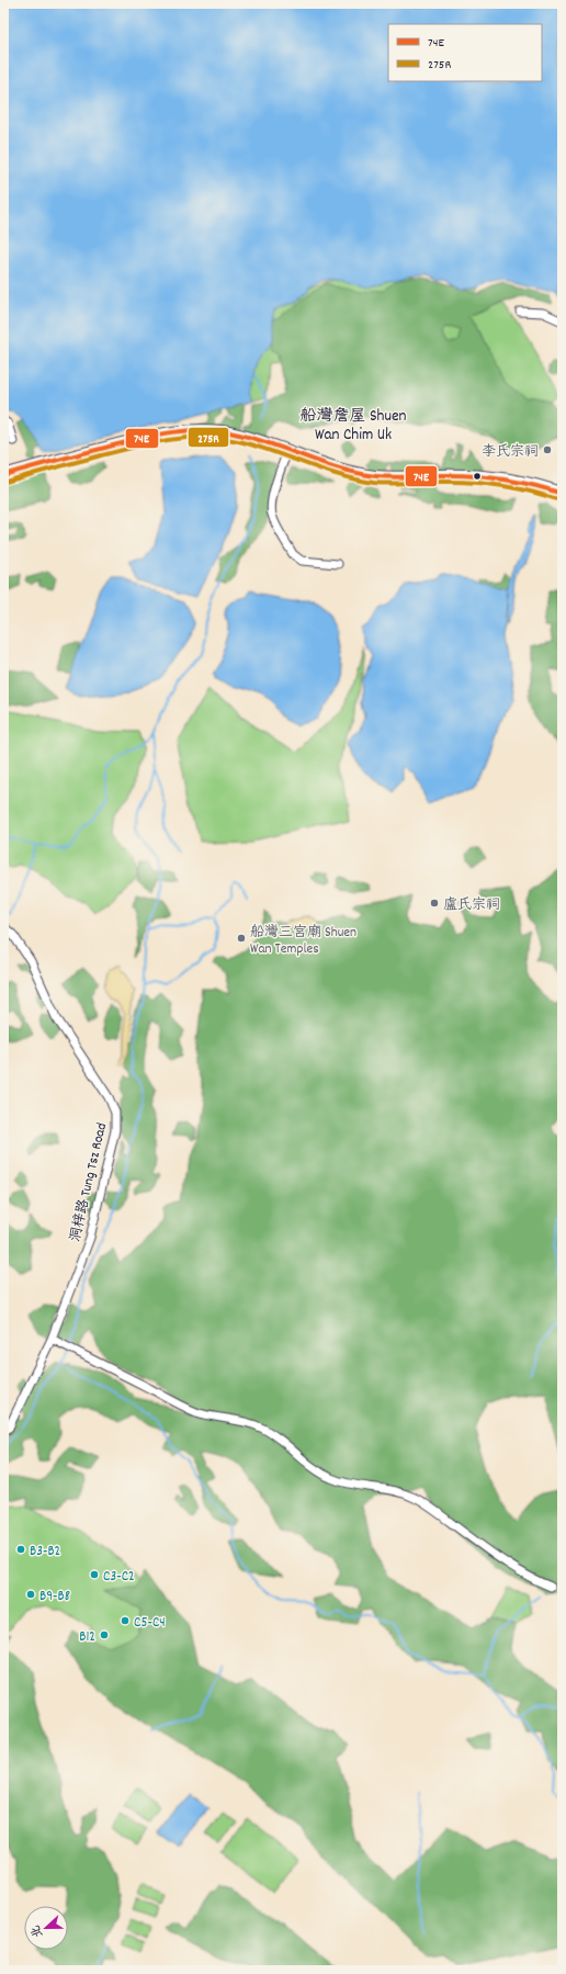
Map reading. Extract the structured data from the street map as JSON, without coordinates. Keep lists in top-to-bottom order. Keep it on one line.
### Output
{"streets":{"street":["洞梓路 Tung Tsz Road"]},"districts":["船灣詹屋 Shuen Wan Chim Uk"],"places":["李氏宗祠","盧氏宗祠","船灣三宮廟 Shuen Wan Temples","B3-B2","C3-C2","B9-B8","C5-C4","B12"],"lines":["transit line 74E","transit line 275R"],"legend":["74E","275R"],"north":"left"}
